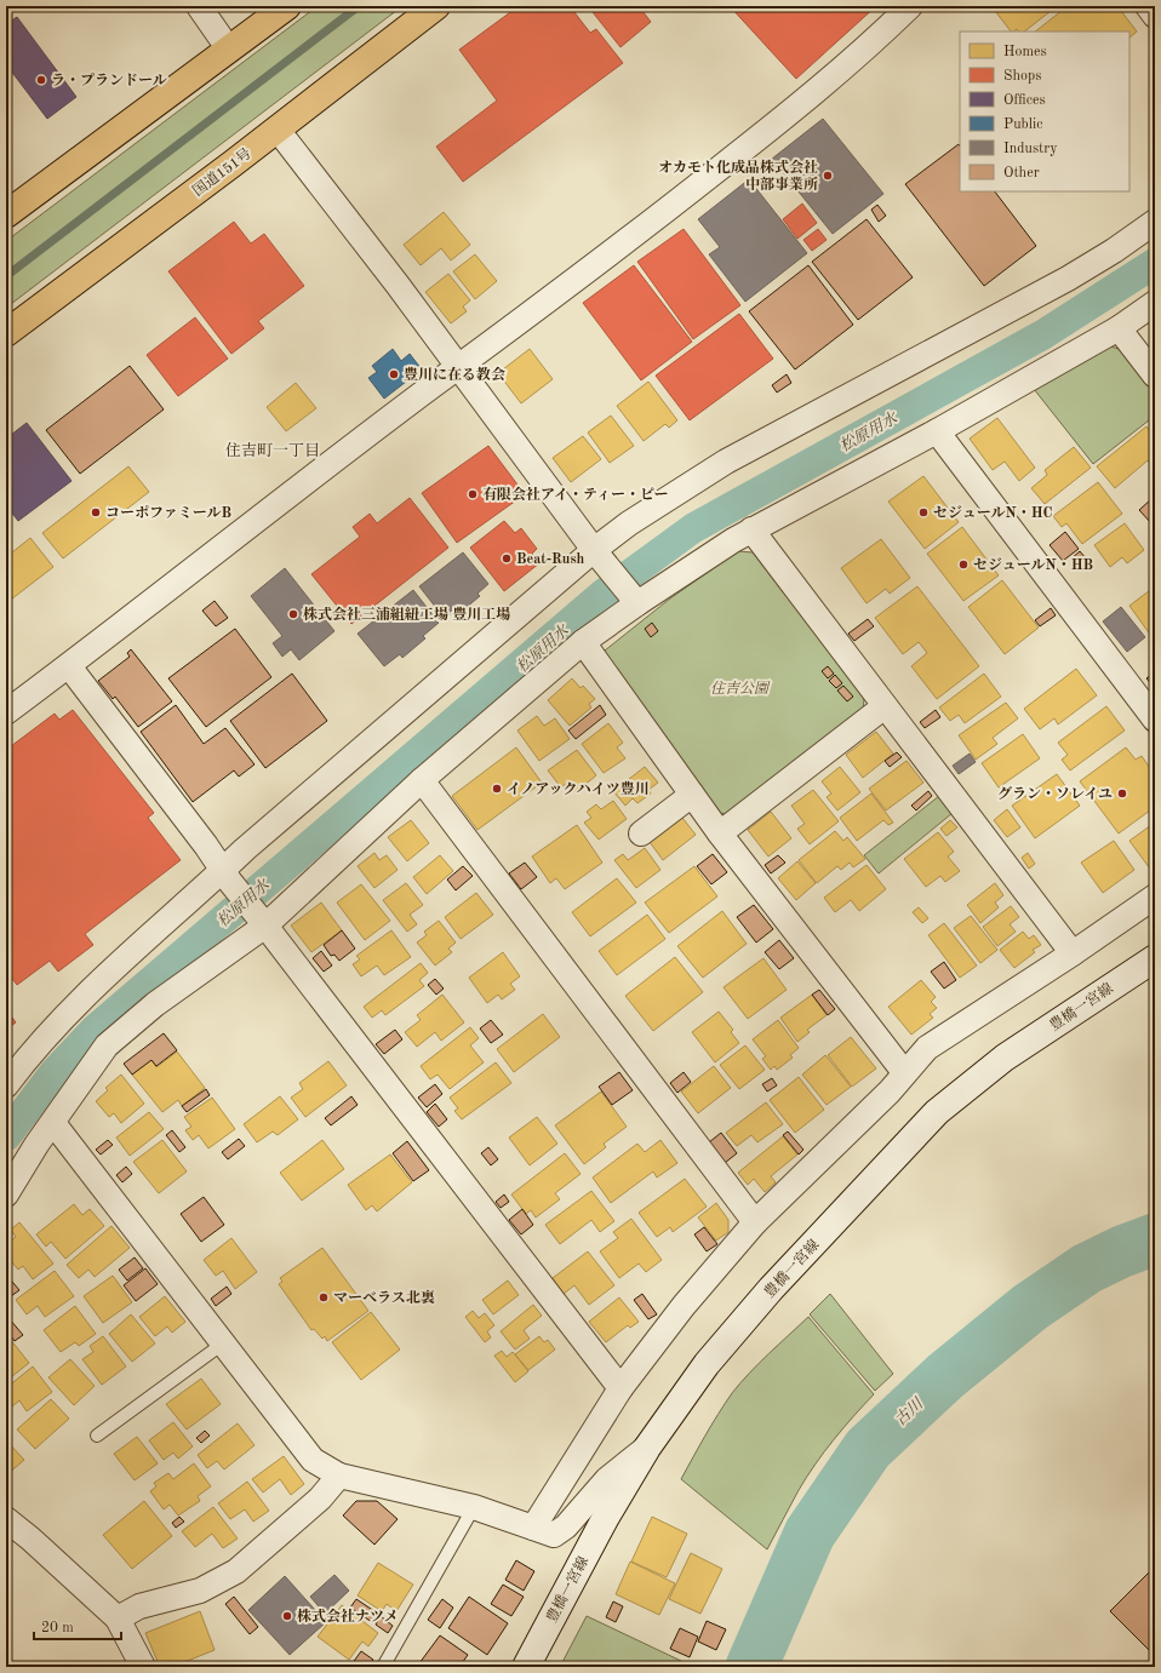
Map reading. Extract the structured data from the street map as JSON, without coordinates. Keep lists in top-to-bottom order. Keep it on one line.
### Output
{"streets":{"highway":["国道151号"],"main road":["豊橋一宮線"]},"districts":["住吉町一丁目"],"water":["松原用水","古川"],"parks":["住吉公園"],"places":["ラ・プランドール","オカモト化成品株式会社 中部事業所","豊川に在る教会","有限会社アイ・ティー・ピー","コーポファミールB","セジュールN・HC","Beat-Rush","セジュールN・HB","株式会社三浦組紐工場 豊川工場","イノアックハイツ豊川","グラン・ソレイユ","マーベラス北裏","株式会社ナツメ"],"legend":["Homes","Shops","Offices","Public","Industry","Other"],"scale_bar":"20 m"}
